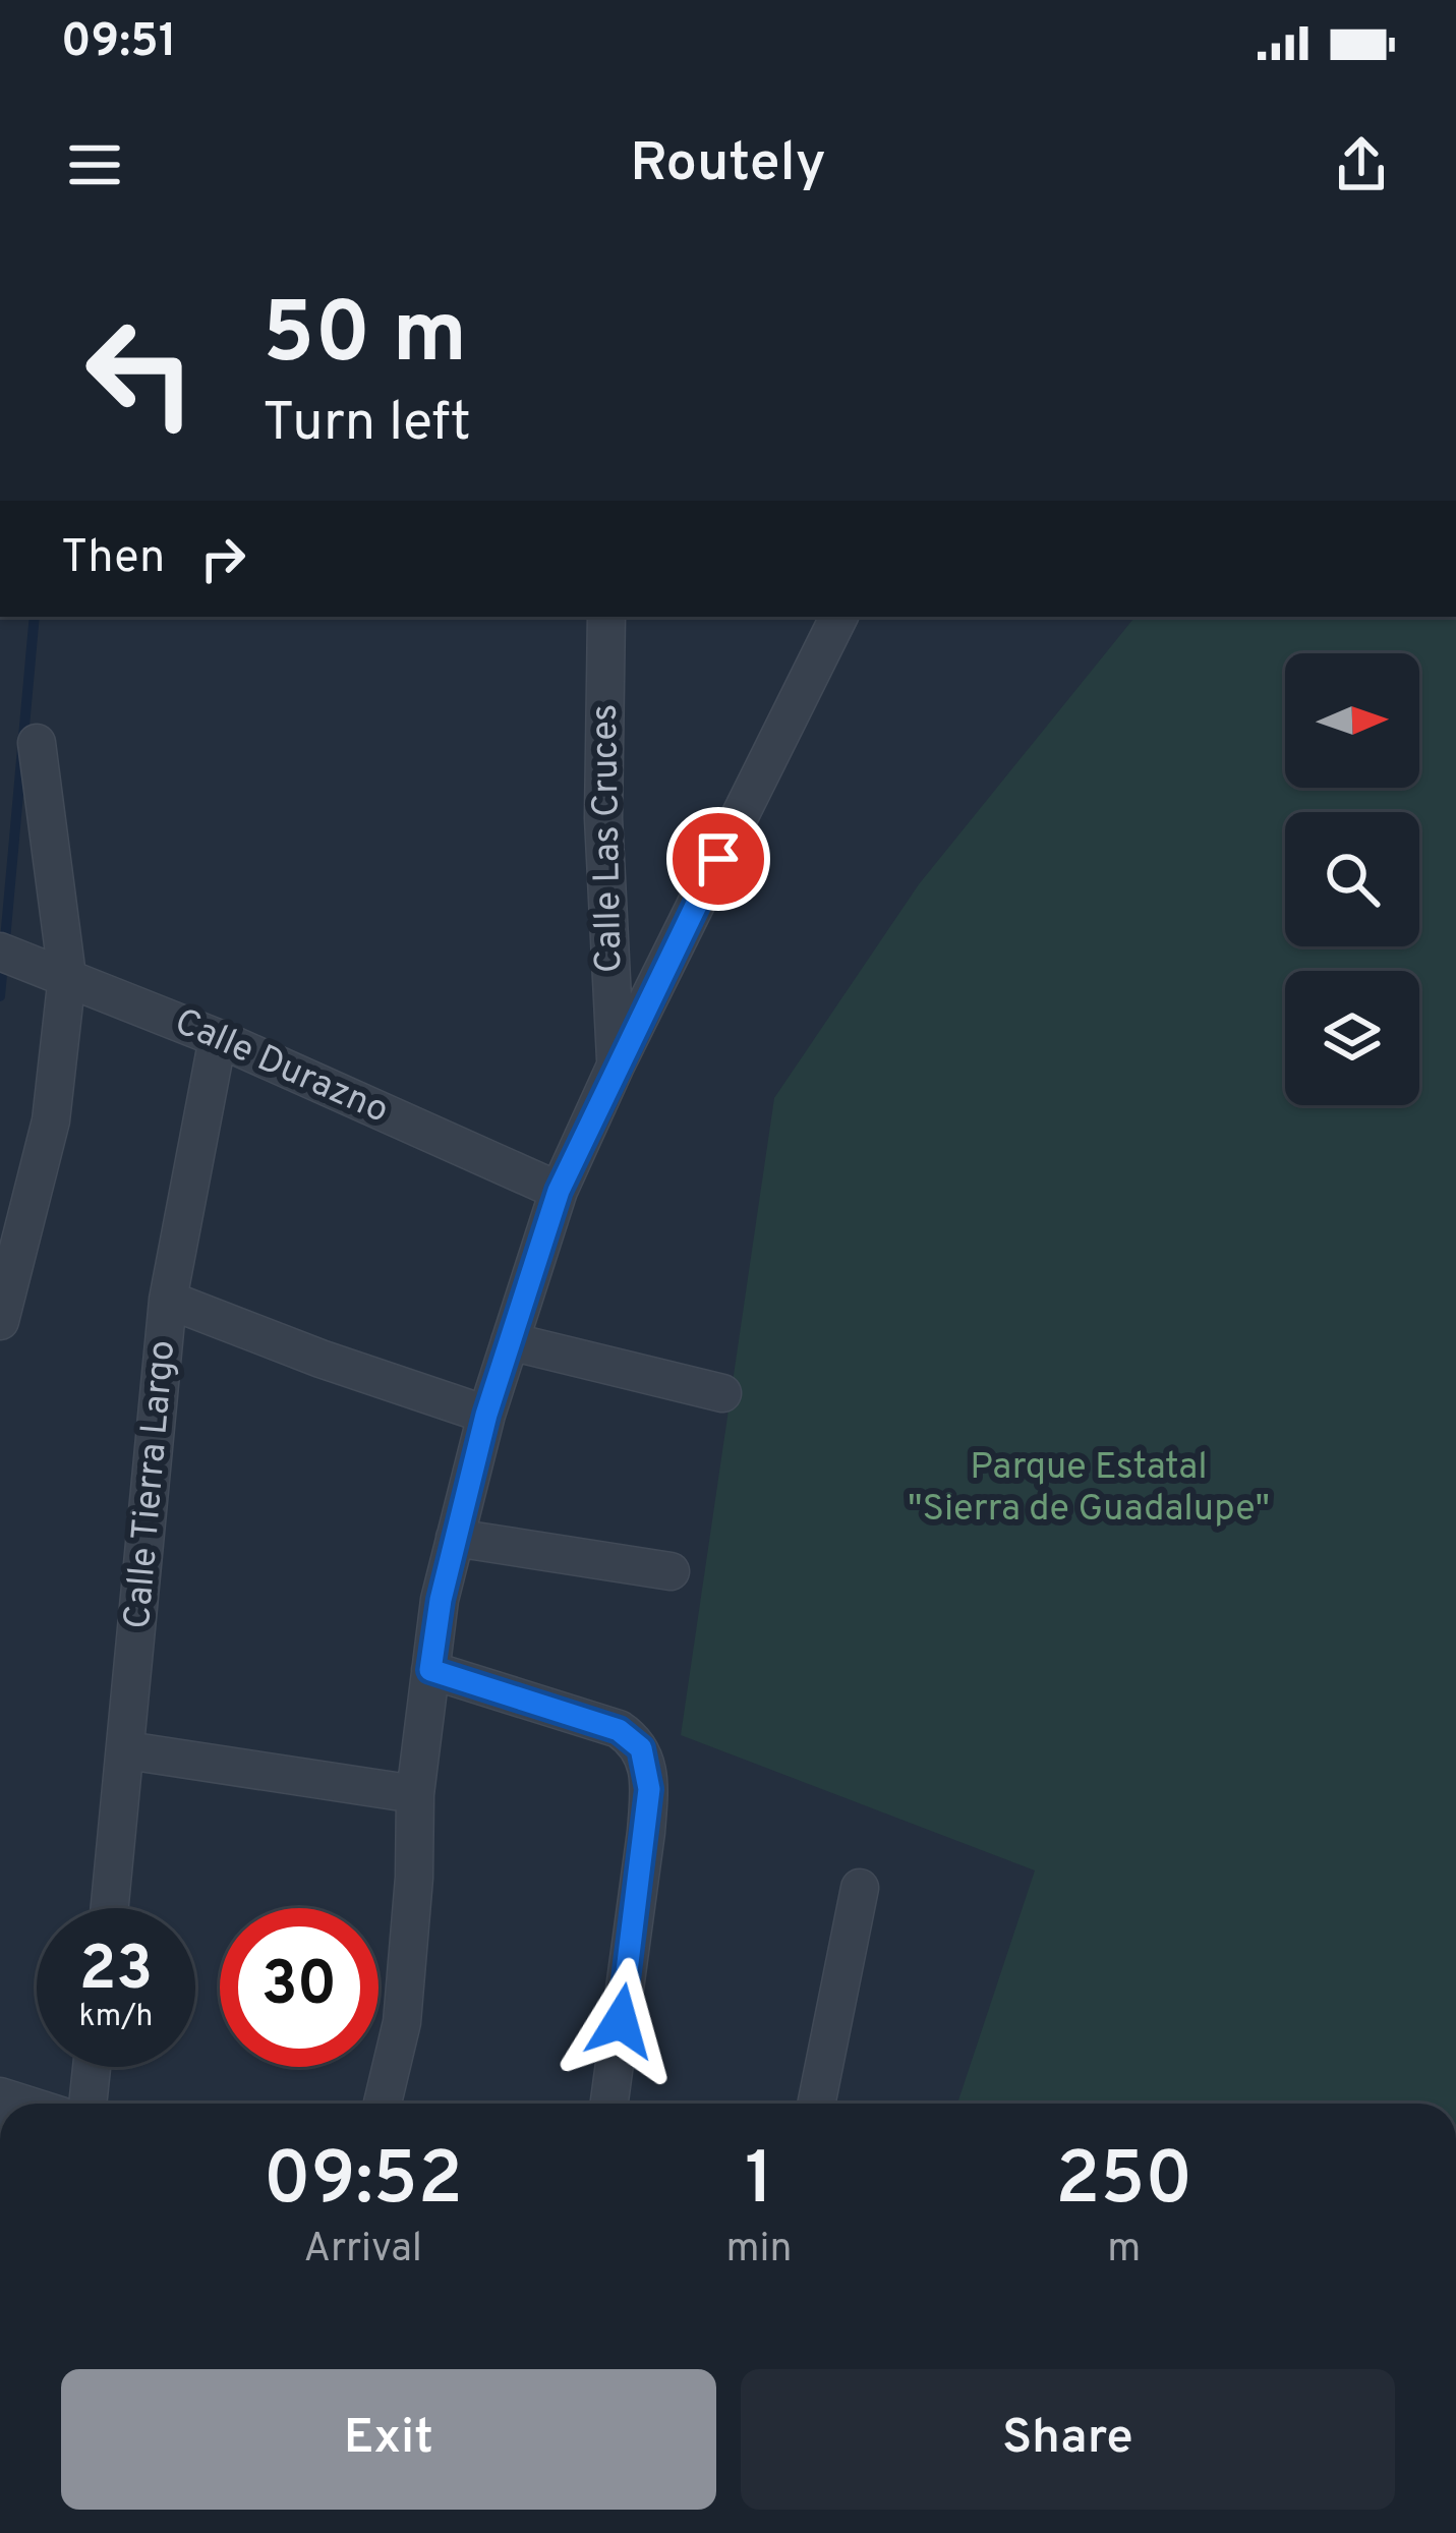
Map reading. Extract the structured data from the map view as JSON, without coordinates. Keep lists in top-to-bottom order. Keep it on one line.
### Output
{"streets":{"street":["Calle Las Cruces","Calle Durazno","Calle Tierra Largo"]},"crossings":[["Calle Durazno","Calle Tierra Largo"]],"parks":["Parque Estatal \"Sierra de Guadalupe\""],"north":"right","page":{"status":"09:51","header":"Routely","turn":["50 m","Turn left"],"then":"Then","speed":"23 km/h","limit":"30","eta":["09:52","Arrival","1","min","250","m"],"buttons":["Exit","Share"]}}
